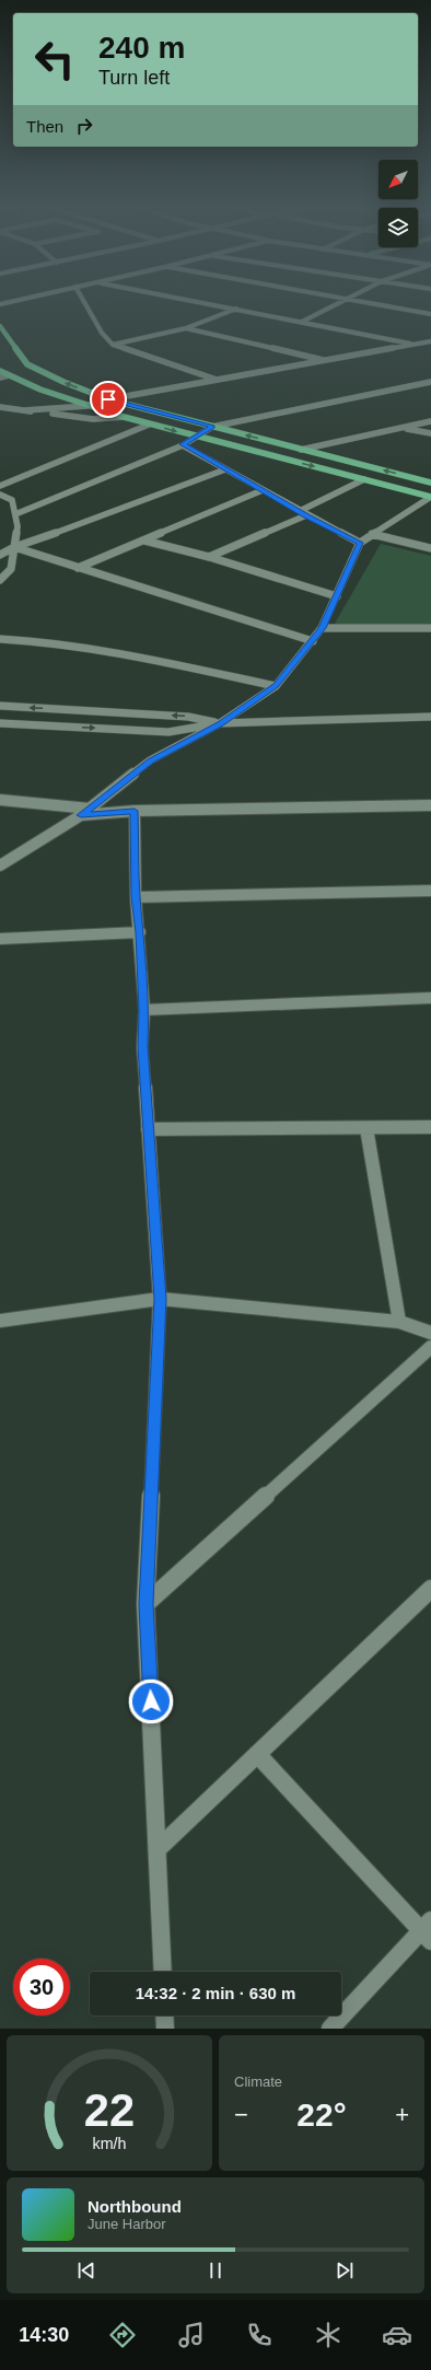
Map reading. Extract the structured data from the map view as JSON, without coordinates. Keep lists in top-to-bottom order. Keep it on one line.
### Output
{"north":"bottom left","page":{"turn":["240 m","Turn left"],"then":"Then","limit":"30","trip":"14:32 · 2 min · 630 m","tile":"Climate","heat":["−","22°","+"],"song":["Northbound","June Harbor"],"tabs":"14:30","gauge":["22","km/h"]}}
